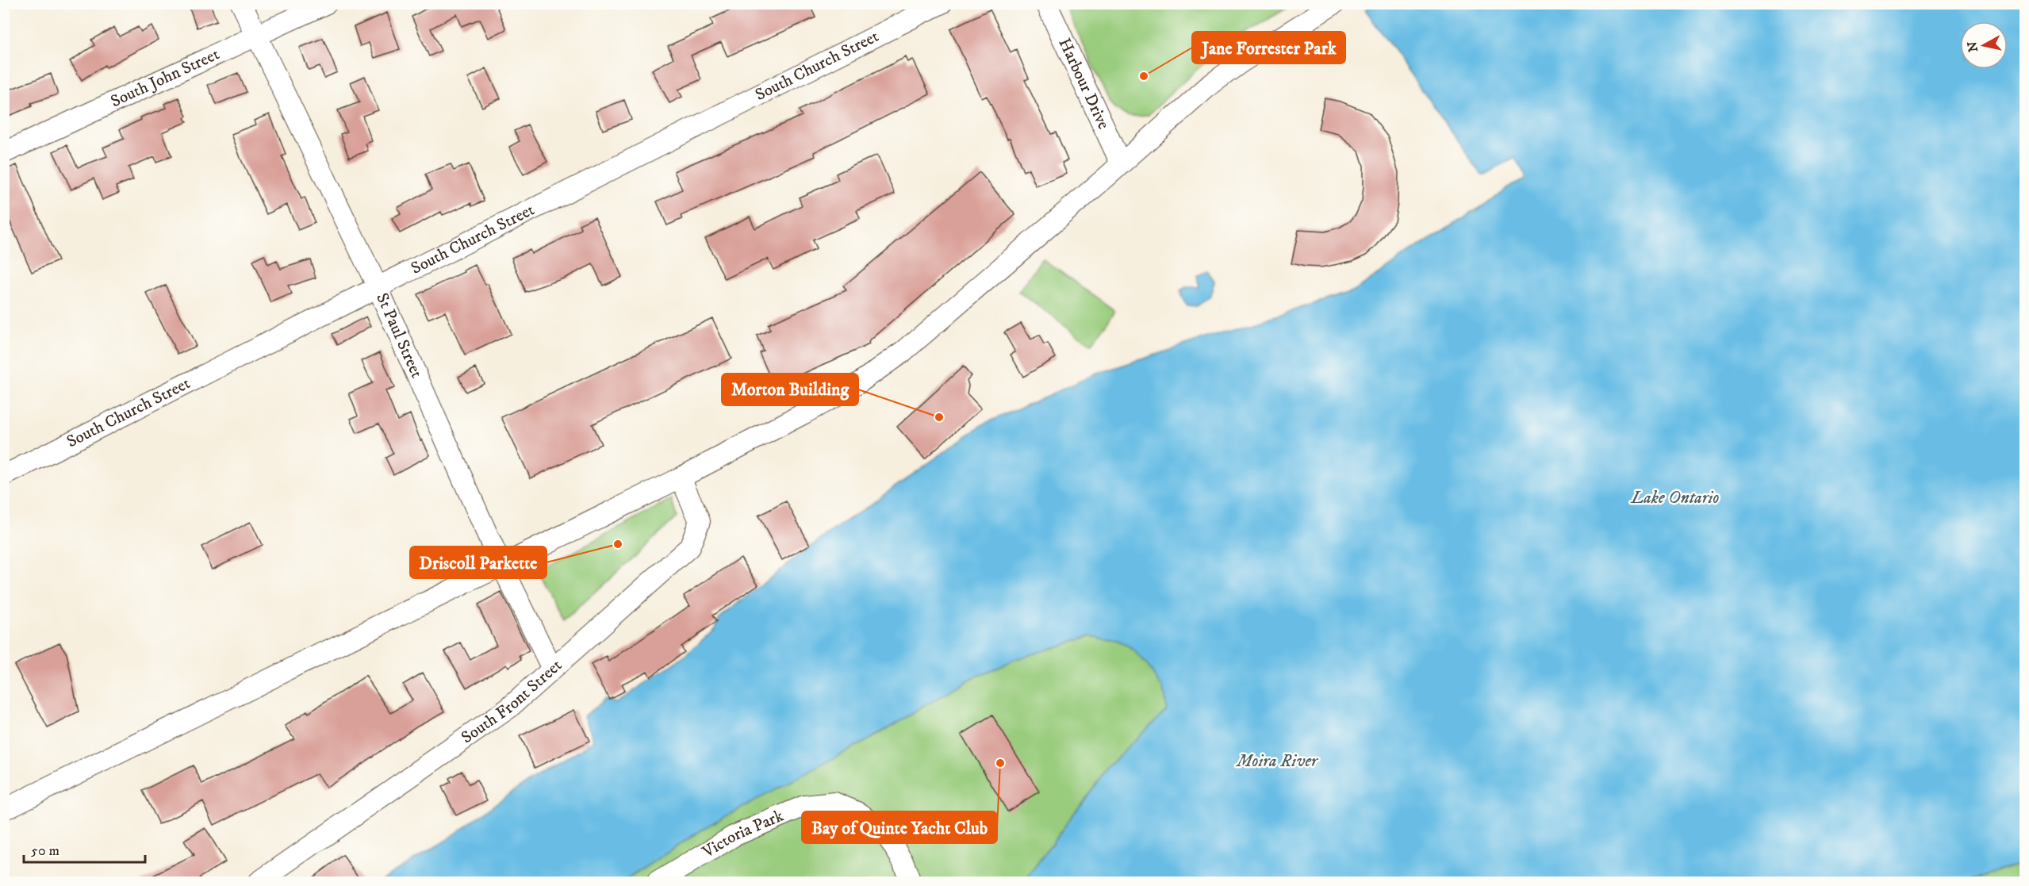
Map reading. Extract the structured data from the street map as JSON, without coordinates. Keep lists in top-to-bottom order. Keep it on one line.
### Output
{"streets":{"street":["South Church Street","South John Street","Harbour Drive","St Paul Street","South Front Street","Victoria Park"]},"crossings":[["South Church Street","St Paul Street"],["South John Street","St Paul Street"],["St Paul Street","South Front Street"]],"water":["Lake Ontario","Moira River"],"places":["Jane Forrester Park","Morton Building","Driscoll Parkette","Bay of Quinte Yacht Club"],"scale_bar":"50 m","north":"left"}
